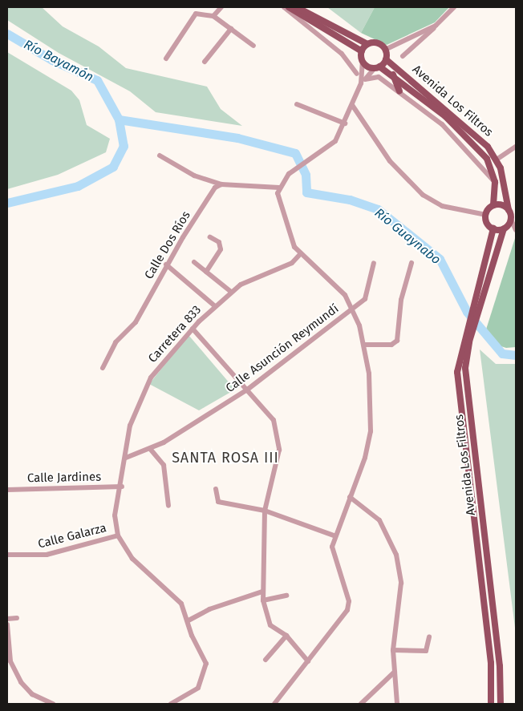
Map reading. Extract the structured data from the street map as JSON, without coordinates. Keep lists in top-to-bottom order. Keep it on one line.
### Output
{"streets":{"main road":["Avenida Los Filtros"],"street":["Calle Dos Ríos","Carretera 833","Calle Asunción Reymundí","Calle Jardines","Calle Galarza"]},"crossings":[["Carretera 833","Calle Asunción Reymundí"],["Carretera 833","Calle Jardines"],["Carretera 833","Calle Galarza"]],"districts":["SANTA ROSA III"],"water":["Río Bayamón","Río Guaynabo"]}
